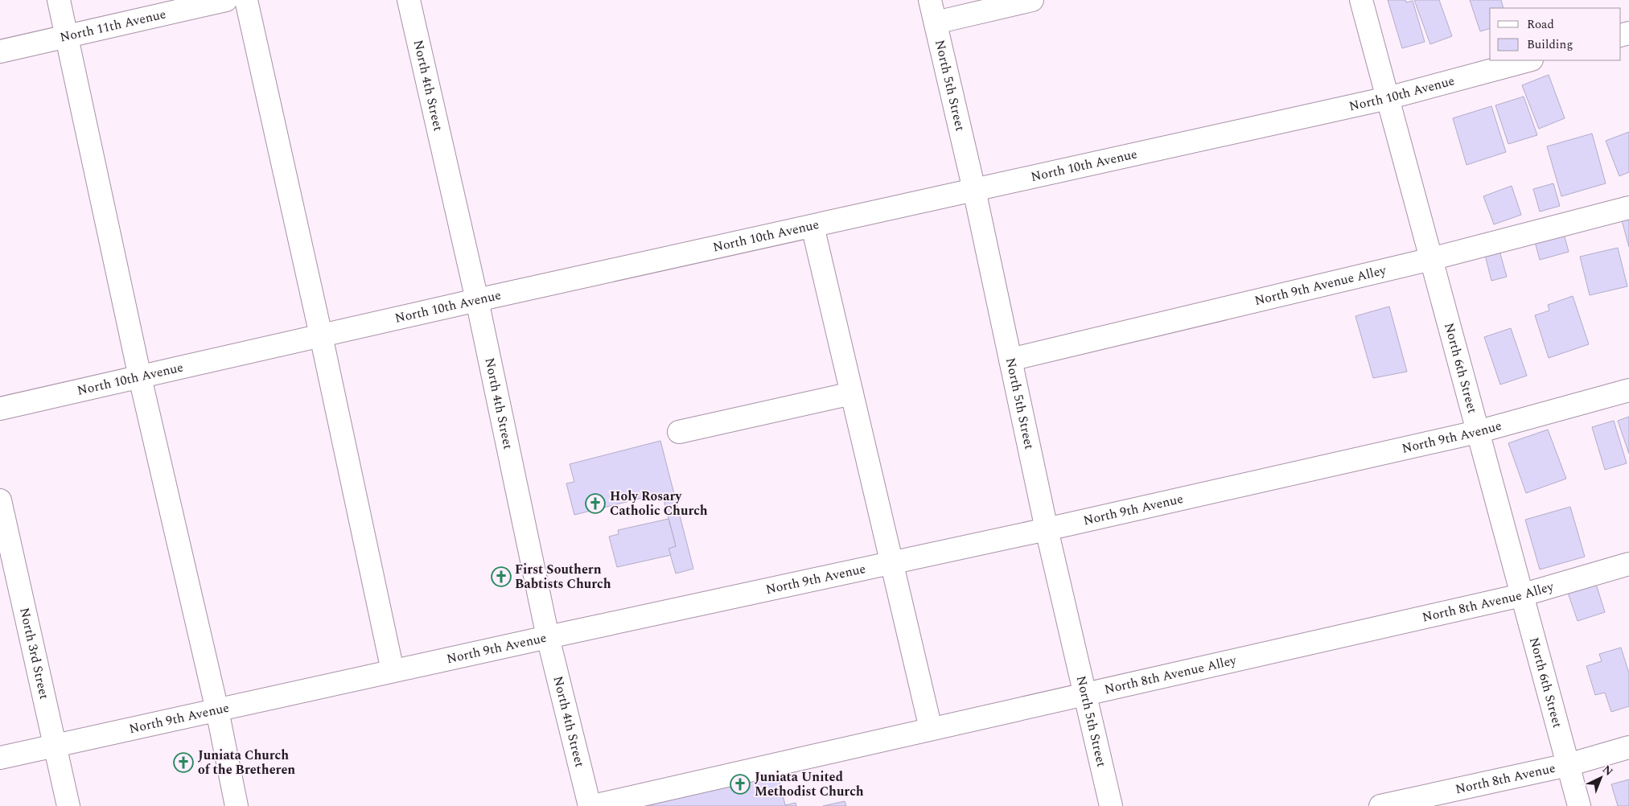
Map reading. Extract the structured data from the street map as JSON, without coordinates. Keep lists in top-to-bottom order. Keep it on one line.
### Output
{"streets":{"street":["North 11th Avenue","North 4th Street","North 5th Street","North 10th Avenue","North 9th Avenue Alley","North 6th Street","North 9th Avenue","North 8th Avenue Alley","North 3rd Street","North 8th Avenue"]},"crossings":[["North 4th Street","North 10th Avenue"],["North 4th Street","North 9th Avenue"],["North 5th Street","North 10th Avenue"],["North 5th Street","North 9th Avenue Alley"],["North 5th Street","North 9th Avenue"],["North 5th Street","North 8th Avenue Alley"],["North 10th Avenue","North 6th Street"],["North 9th Avenue Alley","North 6th Street"],["North 6th Street","North 9th Avenue"],["North 6th Street","North 8th Avenue Alley"],["North 6th Street","North 8th Avenue"],["North 9th Avenue","North 3rd Street"]],"places":{"church":["Holy Rosary Catholic Church","First Southern Babtists Church","Juniata Church of the Bretheren","Juniata United Methodist Church"]},"legend":["Road","Building"],"north":"top right"}
